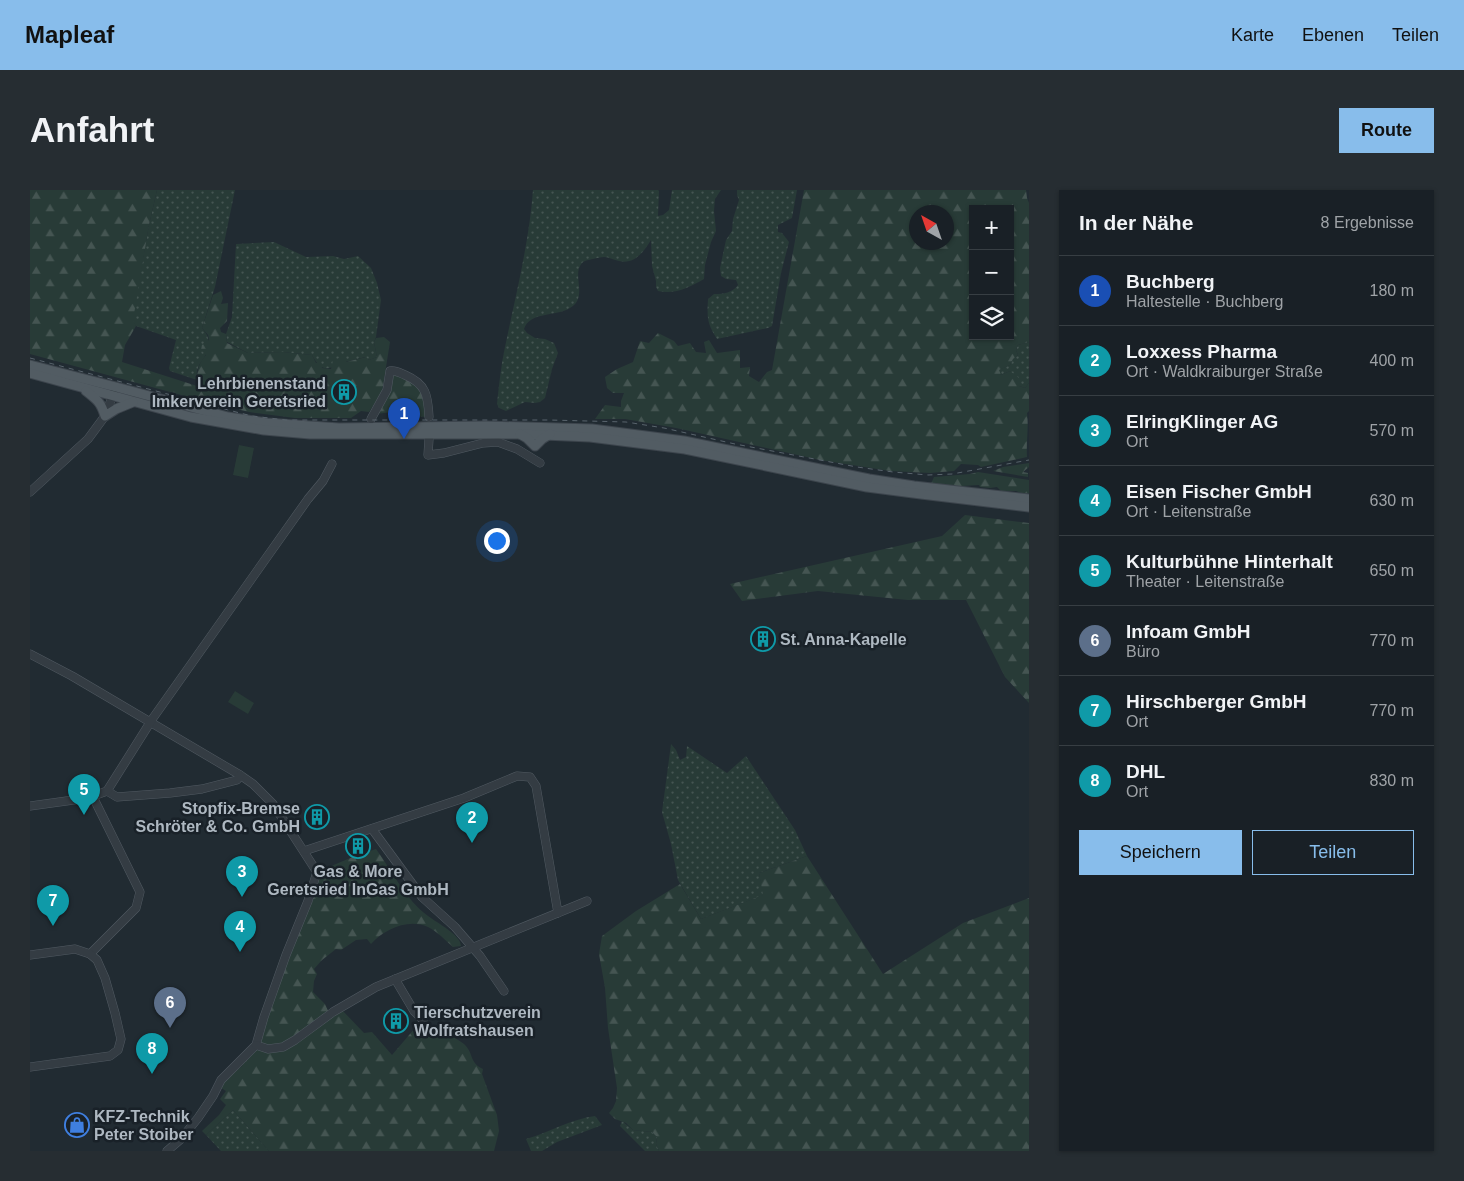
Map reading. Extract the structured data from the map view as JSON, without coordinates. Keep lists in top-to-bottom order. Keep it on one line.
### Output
{"places":{"building":["Lehrbienenstand Imkerverein Geretsried","St. Anna-Kapelle","Stopfix-Bremse Schröter & Co. GmbH","Gas & More Geretsried InGas GmbH","Tierschutzverein Wolfratshausen"],"shop":["KFZ-Technik Peter Stoiber"]},"north":"top left","page":{"header":"Mapleaf","nav":["Karte","Ebenen","Teilen"],"buttons":["Route",["Speichern","Teilen"]],"title":"Anfahrt","heading":["In der Nähe","8 Ergebnisse"],"map_buttons":["+","−"],"list":[{"mark":"1","name":"Buchberg","note":"Haltestelle · Buchberg","value":"180 m"},{"mark":"2","name":"Loxxess Pharma","note":"Ort · Waldkraiburger Straße","value":"400 m"},{"mark":"3","name":"ElringKlinger AG","note":"Ort","value":"570 m"},{"mark":"4","name":"Eisen Fischer GmbH","note":"Ort · Leitenstraße","value":"630 m"},{"mark":"5","name":"Kulturbühne Hinterhalt","note":"Theater · Leitenstraße","value":"650 m"},{"mark":"6","name":"Infoam GmbH","note":"Büro","value":"770 m"},{"mark":"7","name":"Hirschberger GmbH","note":"Ort","value":"770 m"},{"mark":"8","name":"DHL","note":"Ort","value":"830 m"}],"pins":["1","5","2","3","7","4","6","8"]}}
